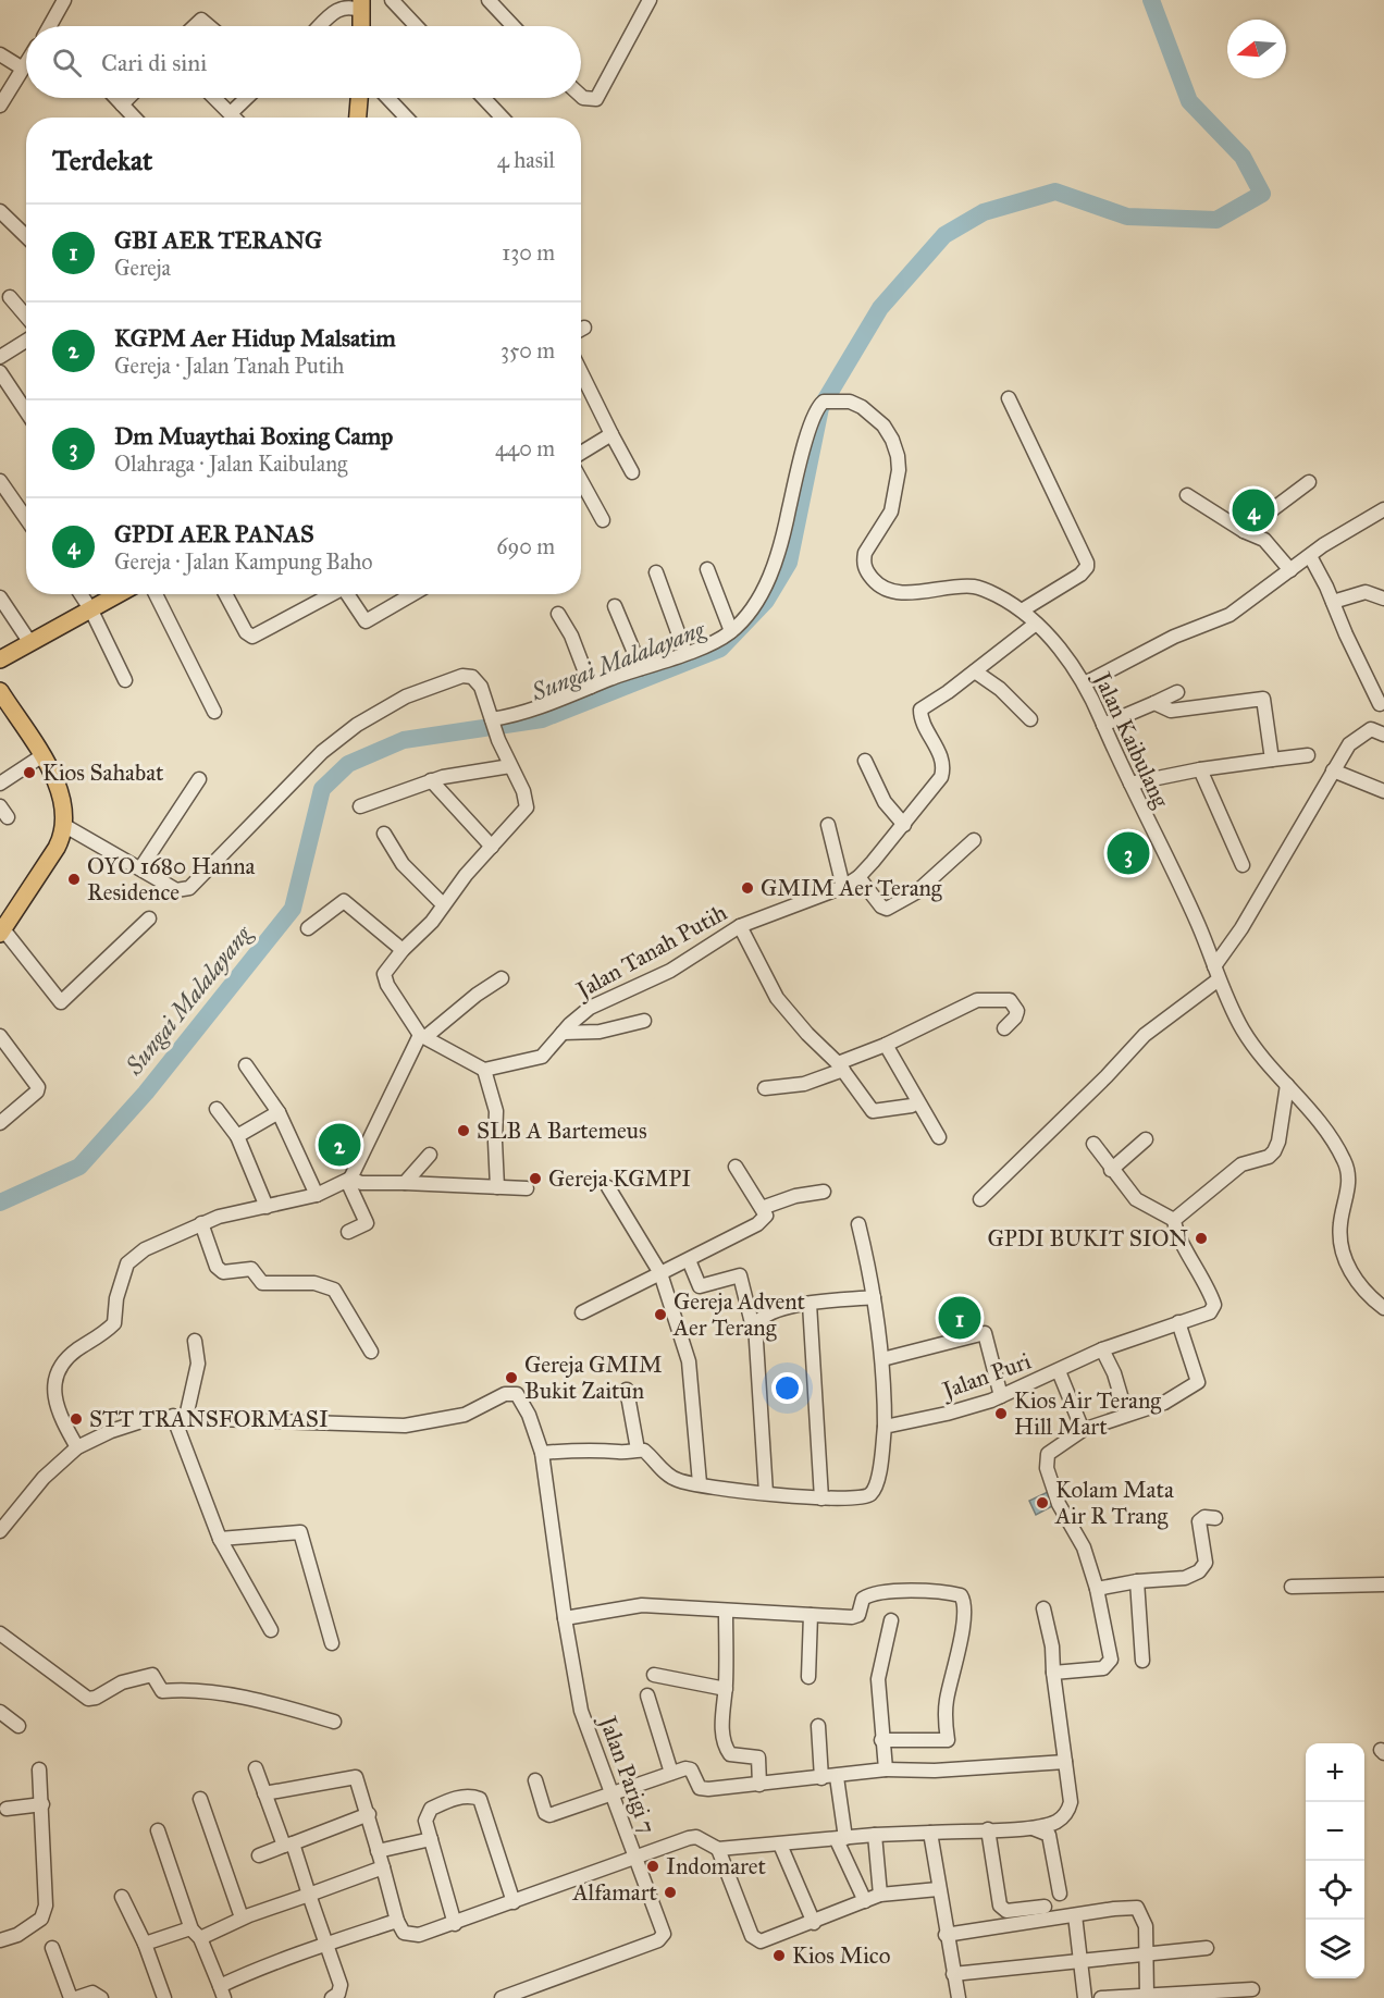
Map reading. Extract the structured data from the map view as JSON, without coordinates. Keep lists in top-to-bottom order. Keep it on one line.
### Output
{"streets":{"street":["Jalan Kaibulang","Jalan Tanah Putih","Jalan Puri","Jalan Parigi 7"]},"water":["Sungai Malalayang"],"places":["Kios Sahabat","OYO 1680 Hanna Residence","GMIM Aer Terang","SLB A Bartemeus","Gereja KGMPI","GPDI BUKIT SION","Gereja Advent Aer Terang","Gereja GMIM Bukit Zaitun","Kios Air Terang Hill Mart","STT TRANSFORMASI","Kolam Mata Air R Trang","Indomaret","Alfamart","Kios Mico"],"north":"left","page":{"search":"Cari di sini","heading":["Terdekat","4 hasil"],"list":[{"mark":"1","name":"GBI AER TERANG","note":"Gereja","value":"130 m"},{"mark":"2","name":"KGPM Aer Hidup Malsatim","note":"Gereja · Jalan Tanah Putih","value":"350 m"},{"mark":"3","name":"Dm Muaythai Boxing Camp","note":"Olahraga · Jalan Kaibulang","value":"440 m"},{"mark":"4","name":"GPDI AER PANAS","note":"Gereja · Jalan Kampung Baho","value":"690 m"}],"pins":["4","3","2","1"],"map_buttons":["+","−"]}}
